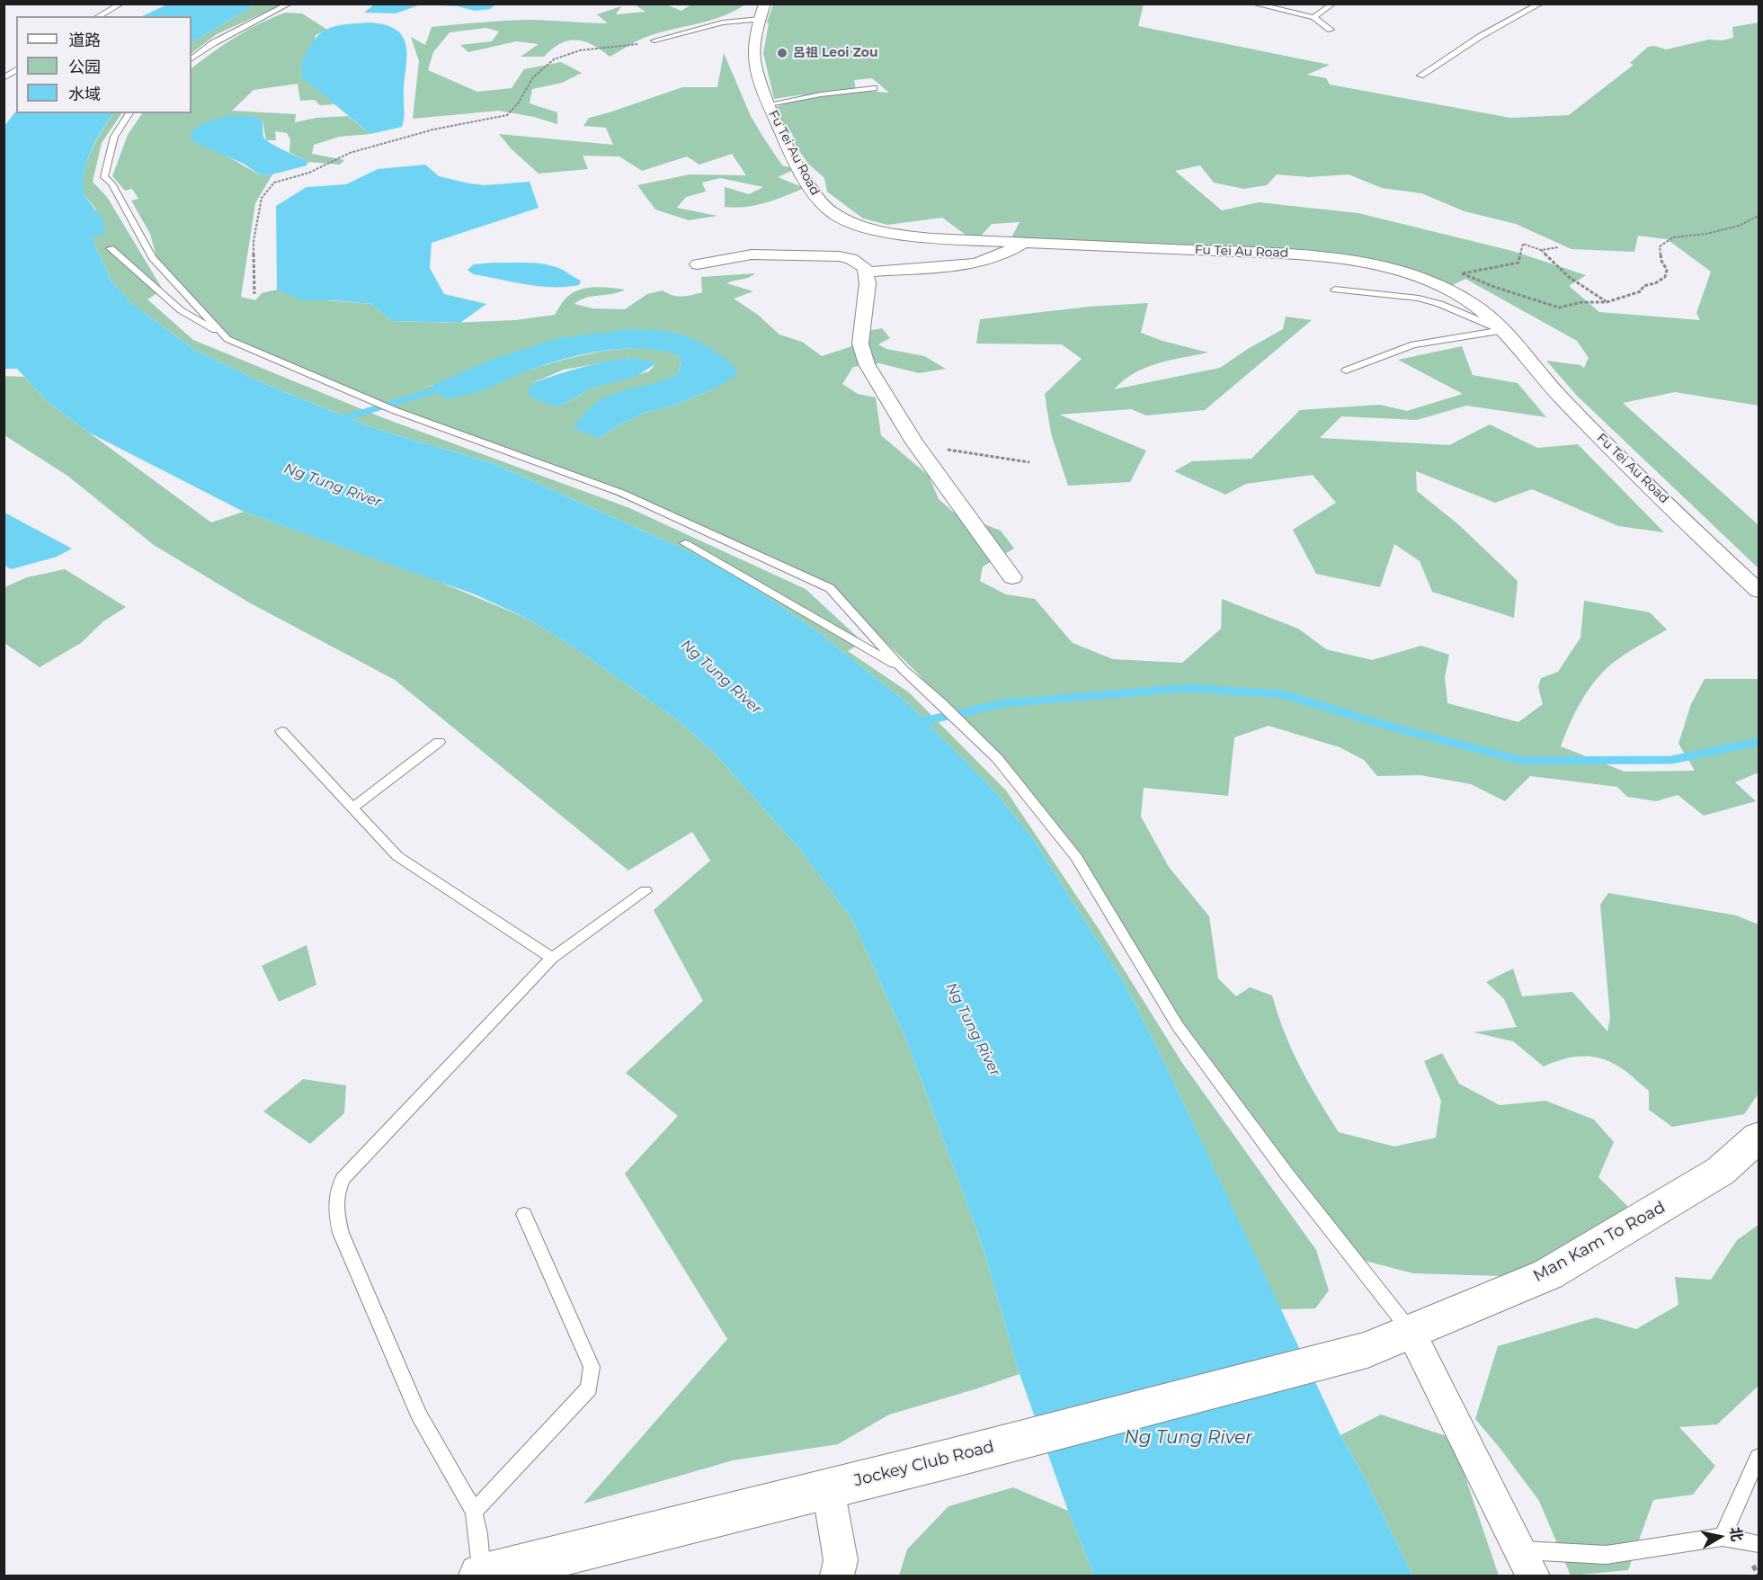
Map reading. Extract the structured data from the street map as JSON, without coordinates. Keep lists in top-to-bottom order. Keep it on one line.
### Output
{"streets":{"main road":["Man Kam To Road","Jockey Club Road"],"street":["Fu Tei Au Road"]},"crossings":[["Man Kam To Road","Jockey Club Road"]],"water":["Ng Tung River"],"places":["呂祖 Leoi Zou"],"legend":["道路","公园","水域"],"north":"right"}
